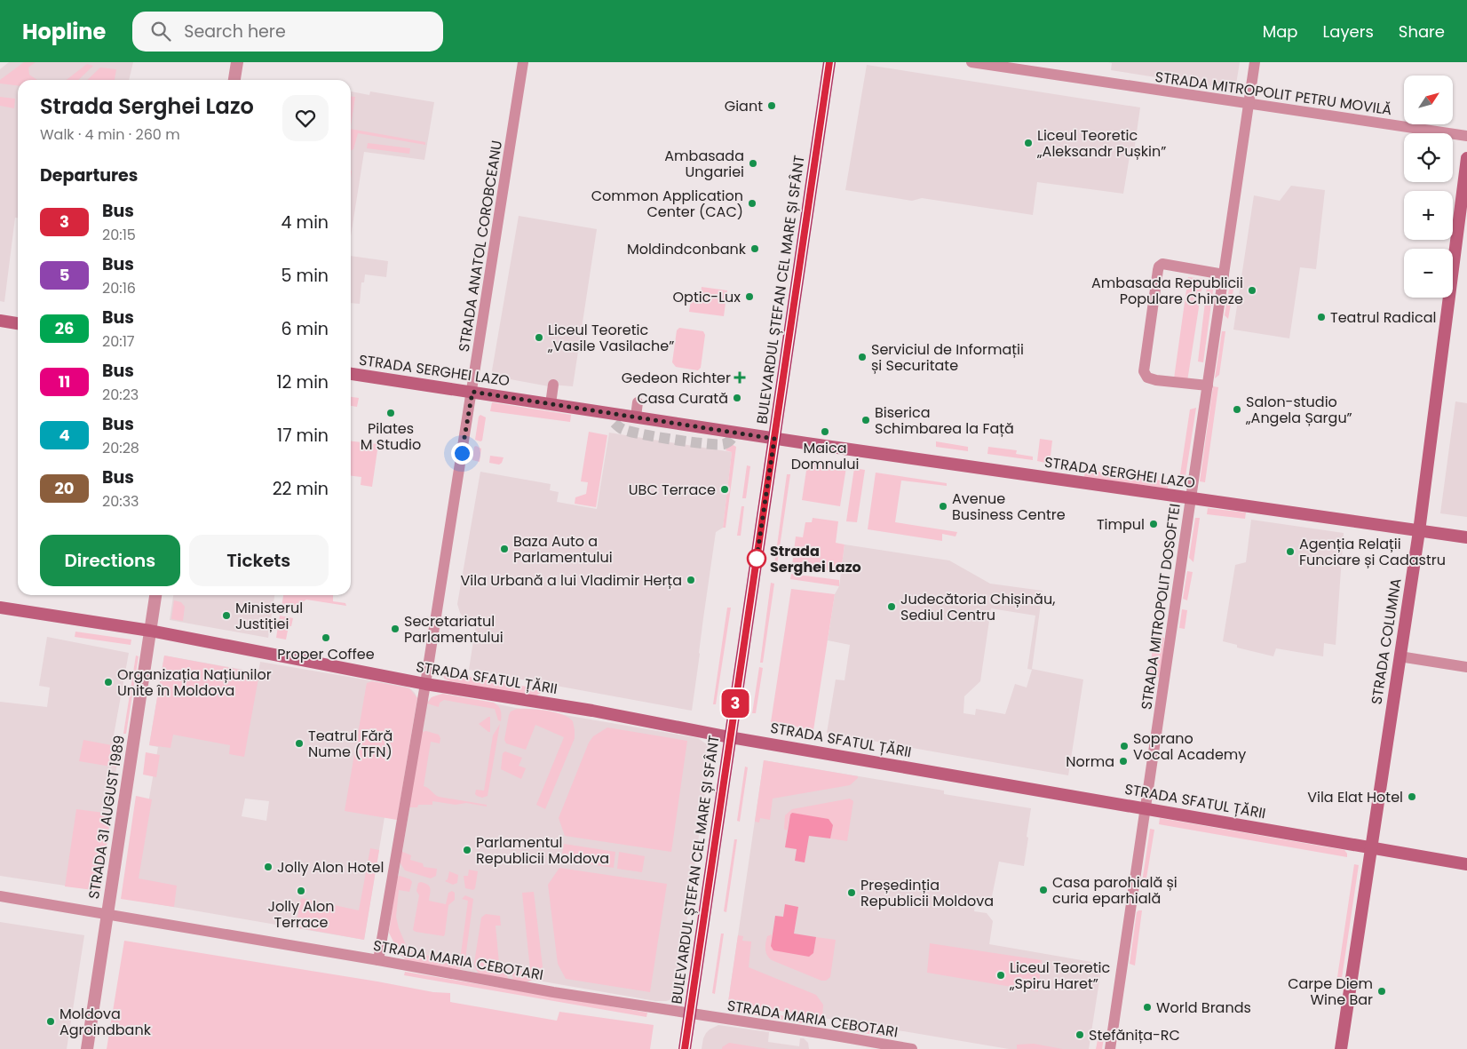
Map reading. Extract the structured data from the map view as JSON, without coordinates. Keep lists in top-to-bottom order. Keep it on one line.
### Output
{"streets":{"main road":["BULEVARDUL ȘTEFAN CEL MARE ȘI SFÂNT","STRADA SERGHEI LAZO","STRADA COLUMNA","STRADA SFATUL ȚĂRII"],"street":["STRADA MITROPOLIT PETRU MOVILĂ","STRADA ANATOL COROBCEANU","STRADA MITROPOLIT DOSOFTEI","STRADA 31 AUGUST 1989","STRADA MARIA CEBOTARI"]},"crossings":[["STRADA MITROPOLIT PETRU MOVILĂ","STRADA MITROPOLIT DOSOFTEI"],["STRADA ANATOL COROBCEANU","STRADA SERGHEI LAZO"],["STRADA ANATOL COROBCEANU","STRADA SFATUL ȚĂRII"],["STRADA ANATOL COROBCEANU","STRADA MARIA CEBOTARI"],["BULEVARDUL ȘTEFAN CEL MARE ȘI SFÂNT","STRADA SERGHEI LAZO"],["BULEVARDUL ȘTEFAN CEL MARE ȘI SFÂNT","STRADA SFATUL ȚĂRII"],["BULEVARDUL ȘTEFAN CEL MARE ȘI SFÂNT","STRADA MARIA CEBOTARI"],["STRADA SERGHEI LAZO","STRADA MITROPOLIT DOSOFTEI"],["STRADA SERGHEI LAZO","STRADA COLUMNA"],["STRADA MITROPOLIT DOSOFTEI","STRADA SFATUL ȚĂRII"],["STRADA COLUMNA","STRADA SFATUL ȚĂRII"],["STRADA SFATUL ȚĂRII","STRADA 31 AUGUST 1989"],["STRADA 31 AUGUST 1989","STRADA MARIA CEBOTARI"]],"places":{"other":["Giant","Liceul Teoretic „Aleksandr Pușkin”","Ambasada Ungariei","Common Application Center (CAC)","Moldindconbank","Ambasada Republicii Populare Chineze","Optic-Lux","Teatrul Radical","Liceul Teoretic „Vasile Vasilache”","Serviciul de Informații și Securitate","Casa Curată","Salon-studio „Angela Șargu”","Pilates M Studio","Biserica Schimbarea la Față","Maica Domnului","UBC Terrace","Avenue Business Centre","Timpul","Baza Auto a Parlamentului","Agenția Relații Funciare și Cadastru","Strada Serghei Lazo","Vila Urbană a lui Vladimir Herța","Judecătoria Chișinău, Sediul Centru","Ministerul Justiției","Secretariatul Parlamentului","Proper Coffee","Organizația Națiunilor Unite în Moldova","Teatrul Fără Nume (TFN)","Soprano Vocal Academy","Norma","Vila Elat Hotel","Parlamentul Republicii Moldova","Jolly Alon Hotel","Casa parohială și curia eparhială","Jolly Alon Terrace","Președinția Republicii Moldova","Liceul Teoretic „Spiru Haret”","Carpe Diem Wine Bar","World Brands","Moldova Agroindbank","Stefănița-RC"],"health":["Gedeon Richter"]},"lines":["bus line 3"],"north":"top right","page":{"header":"Hopline","search":"Search here","nav":["Map","Layers","Share"],"on_map":"3","map_buttons":["+","−"],"heading":[["Strada Serghei Lazo","Walk · 4 min · 260 m"],"Departures"],"list":[{"mark":"3","name":"Bus","note":"20:15","value":"4 min"},{"mark":"5","name":"Bus","note":"20:16","value":"5 min"},{"mark":"26","name":"Bus","note":"20:17","value":"6 min"},{"mark":"11","name":"Bus","note":"20:23","value":"12 min"},{"mark":"4","name":"Bus","note":"20:28","value":"17 min"},{"mark":"20","name":"Bus","note":"20:33","value":"22 min"}],"buttons":["Directions","Tickets"]}}
